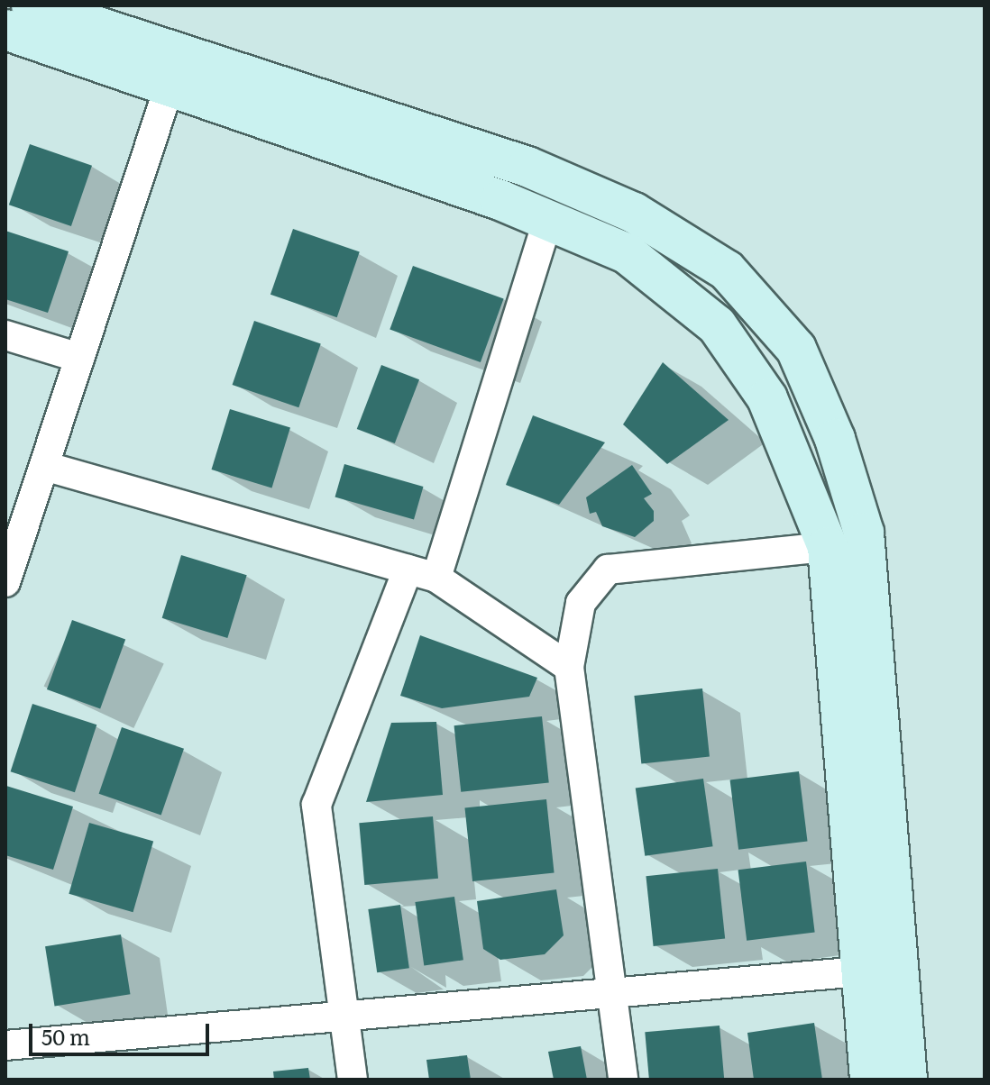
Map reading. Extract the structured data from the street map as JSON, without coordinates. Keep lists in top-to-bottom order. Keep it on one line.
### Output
{"scale_bar":"50 m"}
